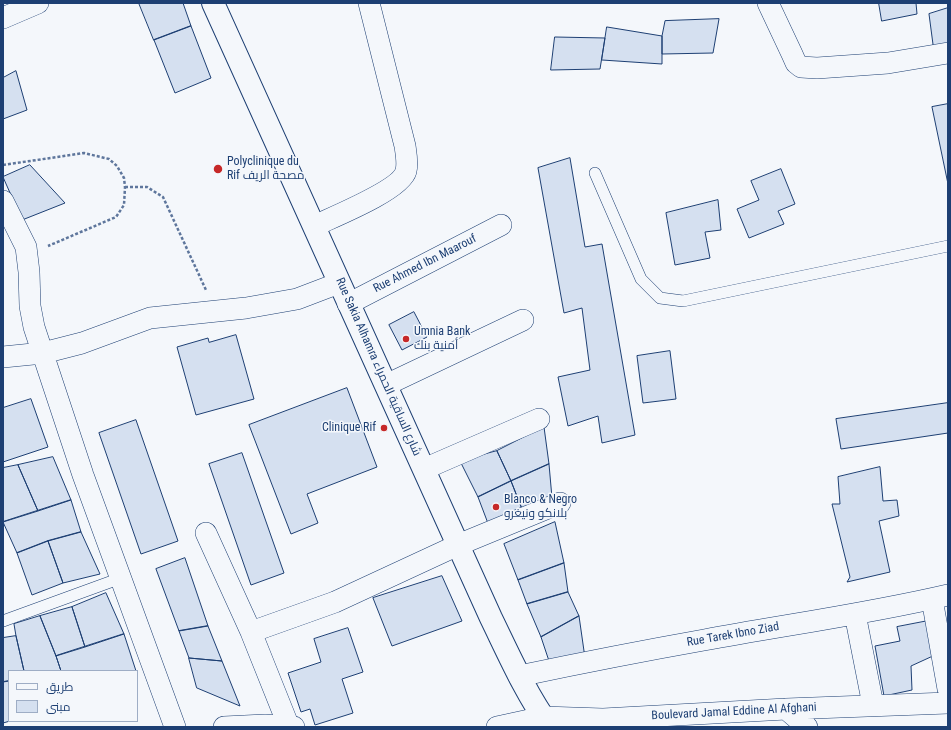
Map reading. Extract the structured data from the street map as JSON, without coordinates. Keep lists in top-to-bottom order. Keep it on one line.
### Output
{"streets":{"street":["Rue Ahmed Ibn Maarouf","Rue Sakia Alhamra شارع الساقية الحمراء","Rue Tarek Ibno Ziad","Boulevard Jamal Eddine Al Afghani"]},"crossings":[["Rue Ahmed Ibn Maarouf","Rue Sakia Alhamra شارع الساقية الحمراء"],["Rue Sakia Alhamra شارع الساقية الحمراء","Rue Tarek Ibno Ziad"],["Rue Sakia Alhamra شارع الساقية الحمراء","Boulevard Jamal Eddine Al Afghani"]],"places":["Polyclinique du Rif مصحة الريف","Umnia Bank أمنية بنك","Clinique Rif","Blanco & Negro بلانكو ونيغرو"],"legend":["طريق","مبنى"]}
